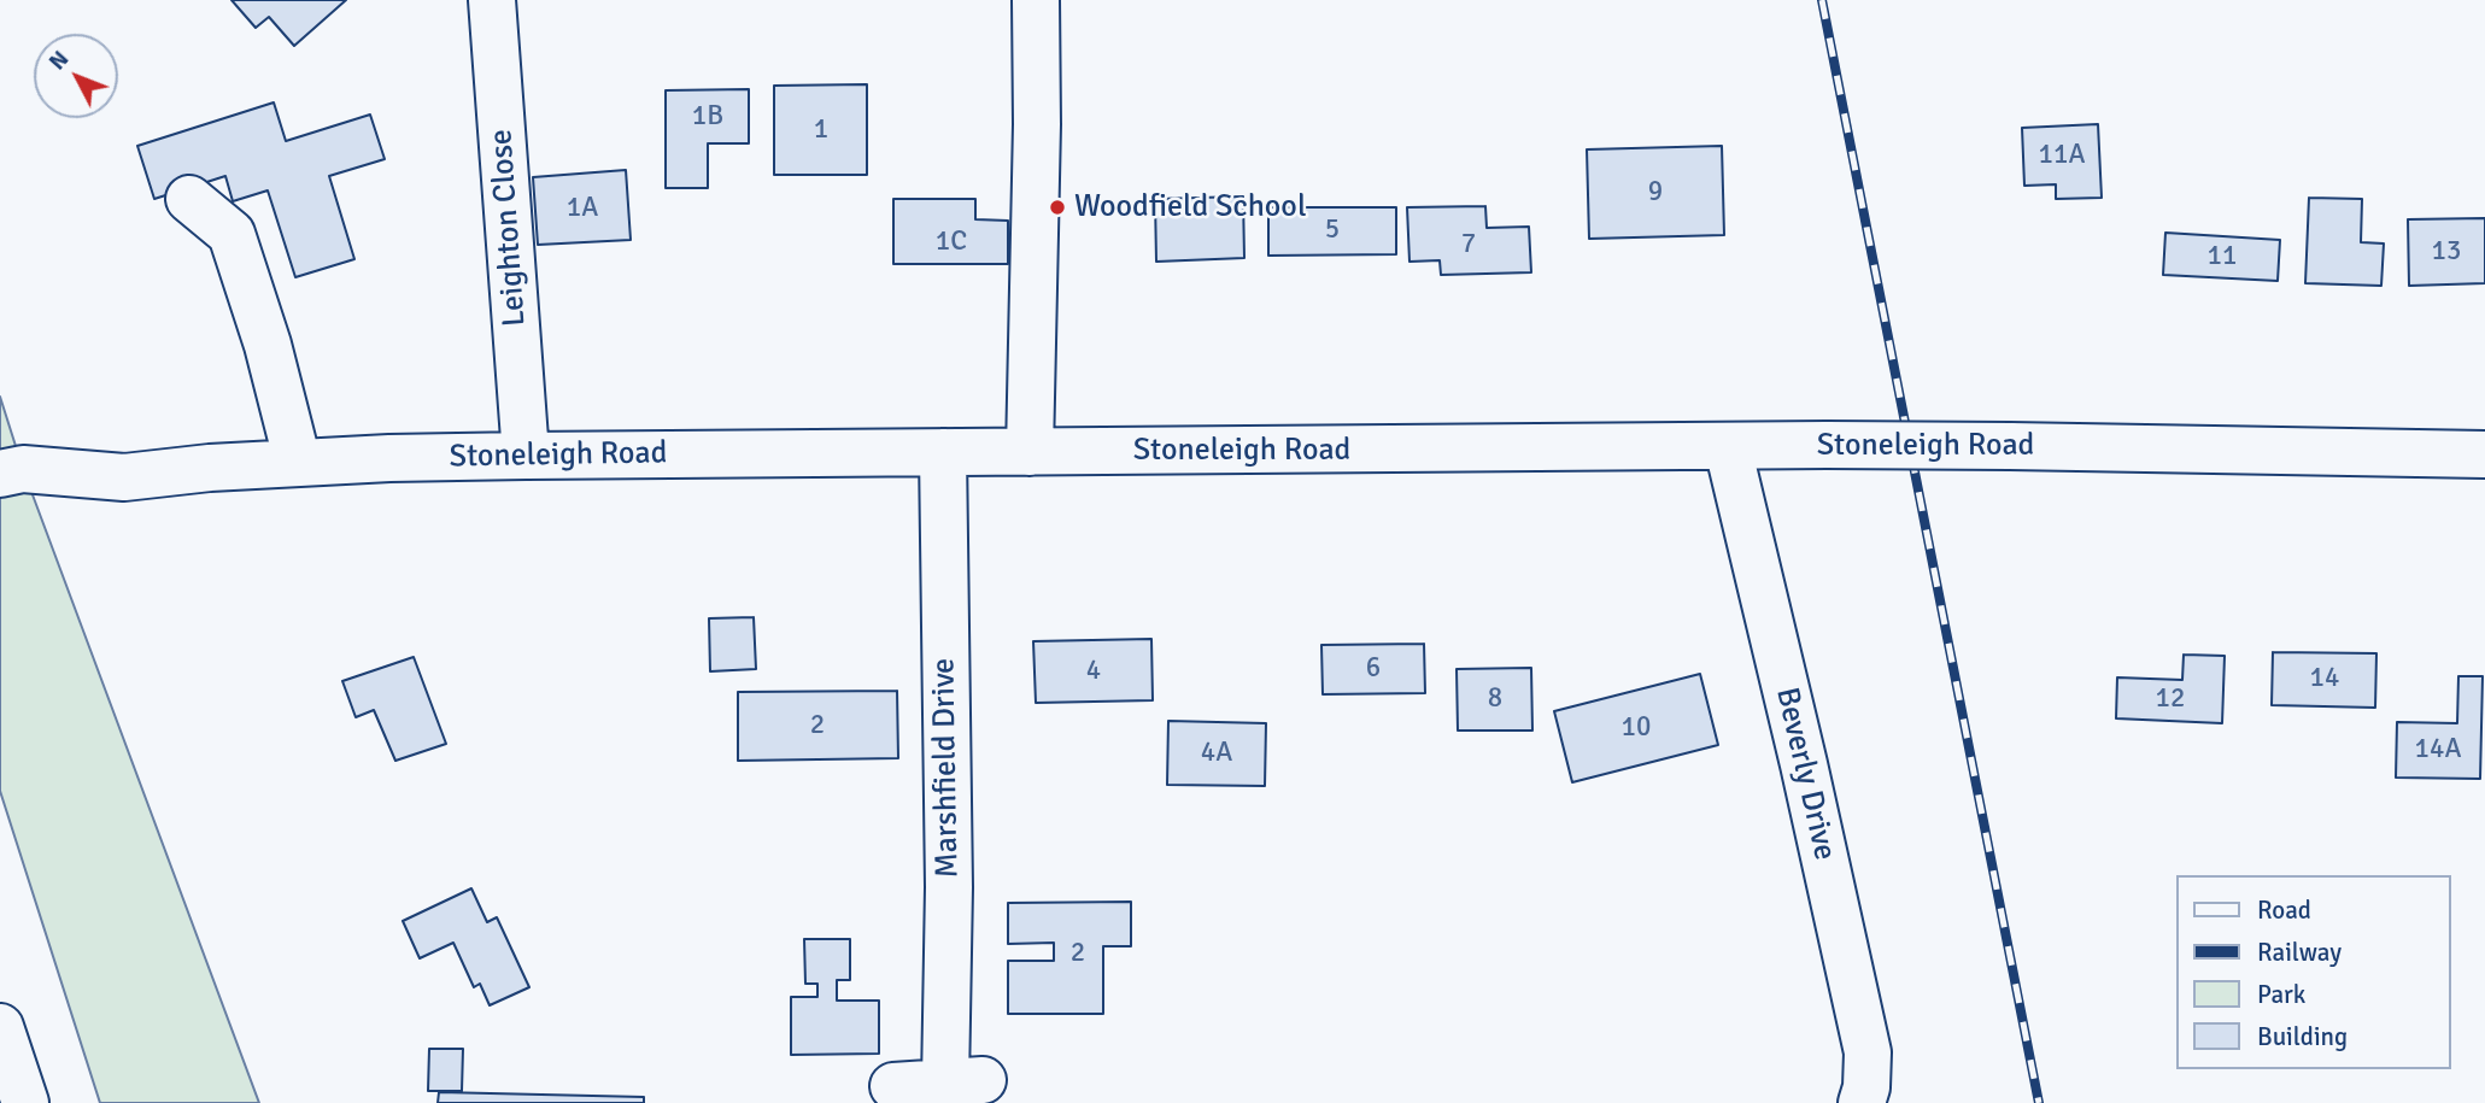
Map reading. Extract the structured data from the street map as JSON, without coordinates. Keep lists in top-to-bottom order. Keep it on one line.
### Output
{"streets":{"street":["Leighton Close","Stoneleigh Road","Marshfield Drive","Beverly Drive"]},"crossings":[["Leighton Close","Stoneleigh Road"],["Stoneleigh Road","Marshfield Drive"],["Stoneleigh Road","Beverly Drive"]],"places":["Woodfield School"],"house_numbers":["1B","1","11A","9","1A","5","1C","7","13","11","6","4","14","8","12","2","10","14A","4A","2"],"legend":["Road","Railway","Park","Building"],"north":"top left"}
